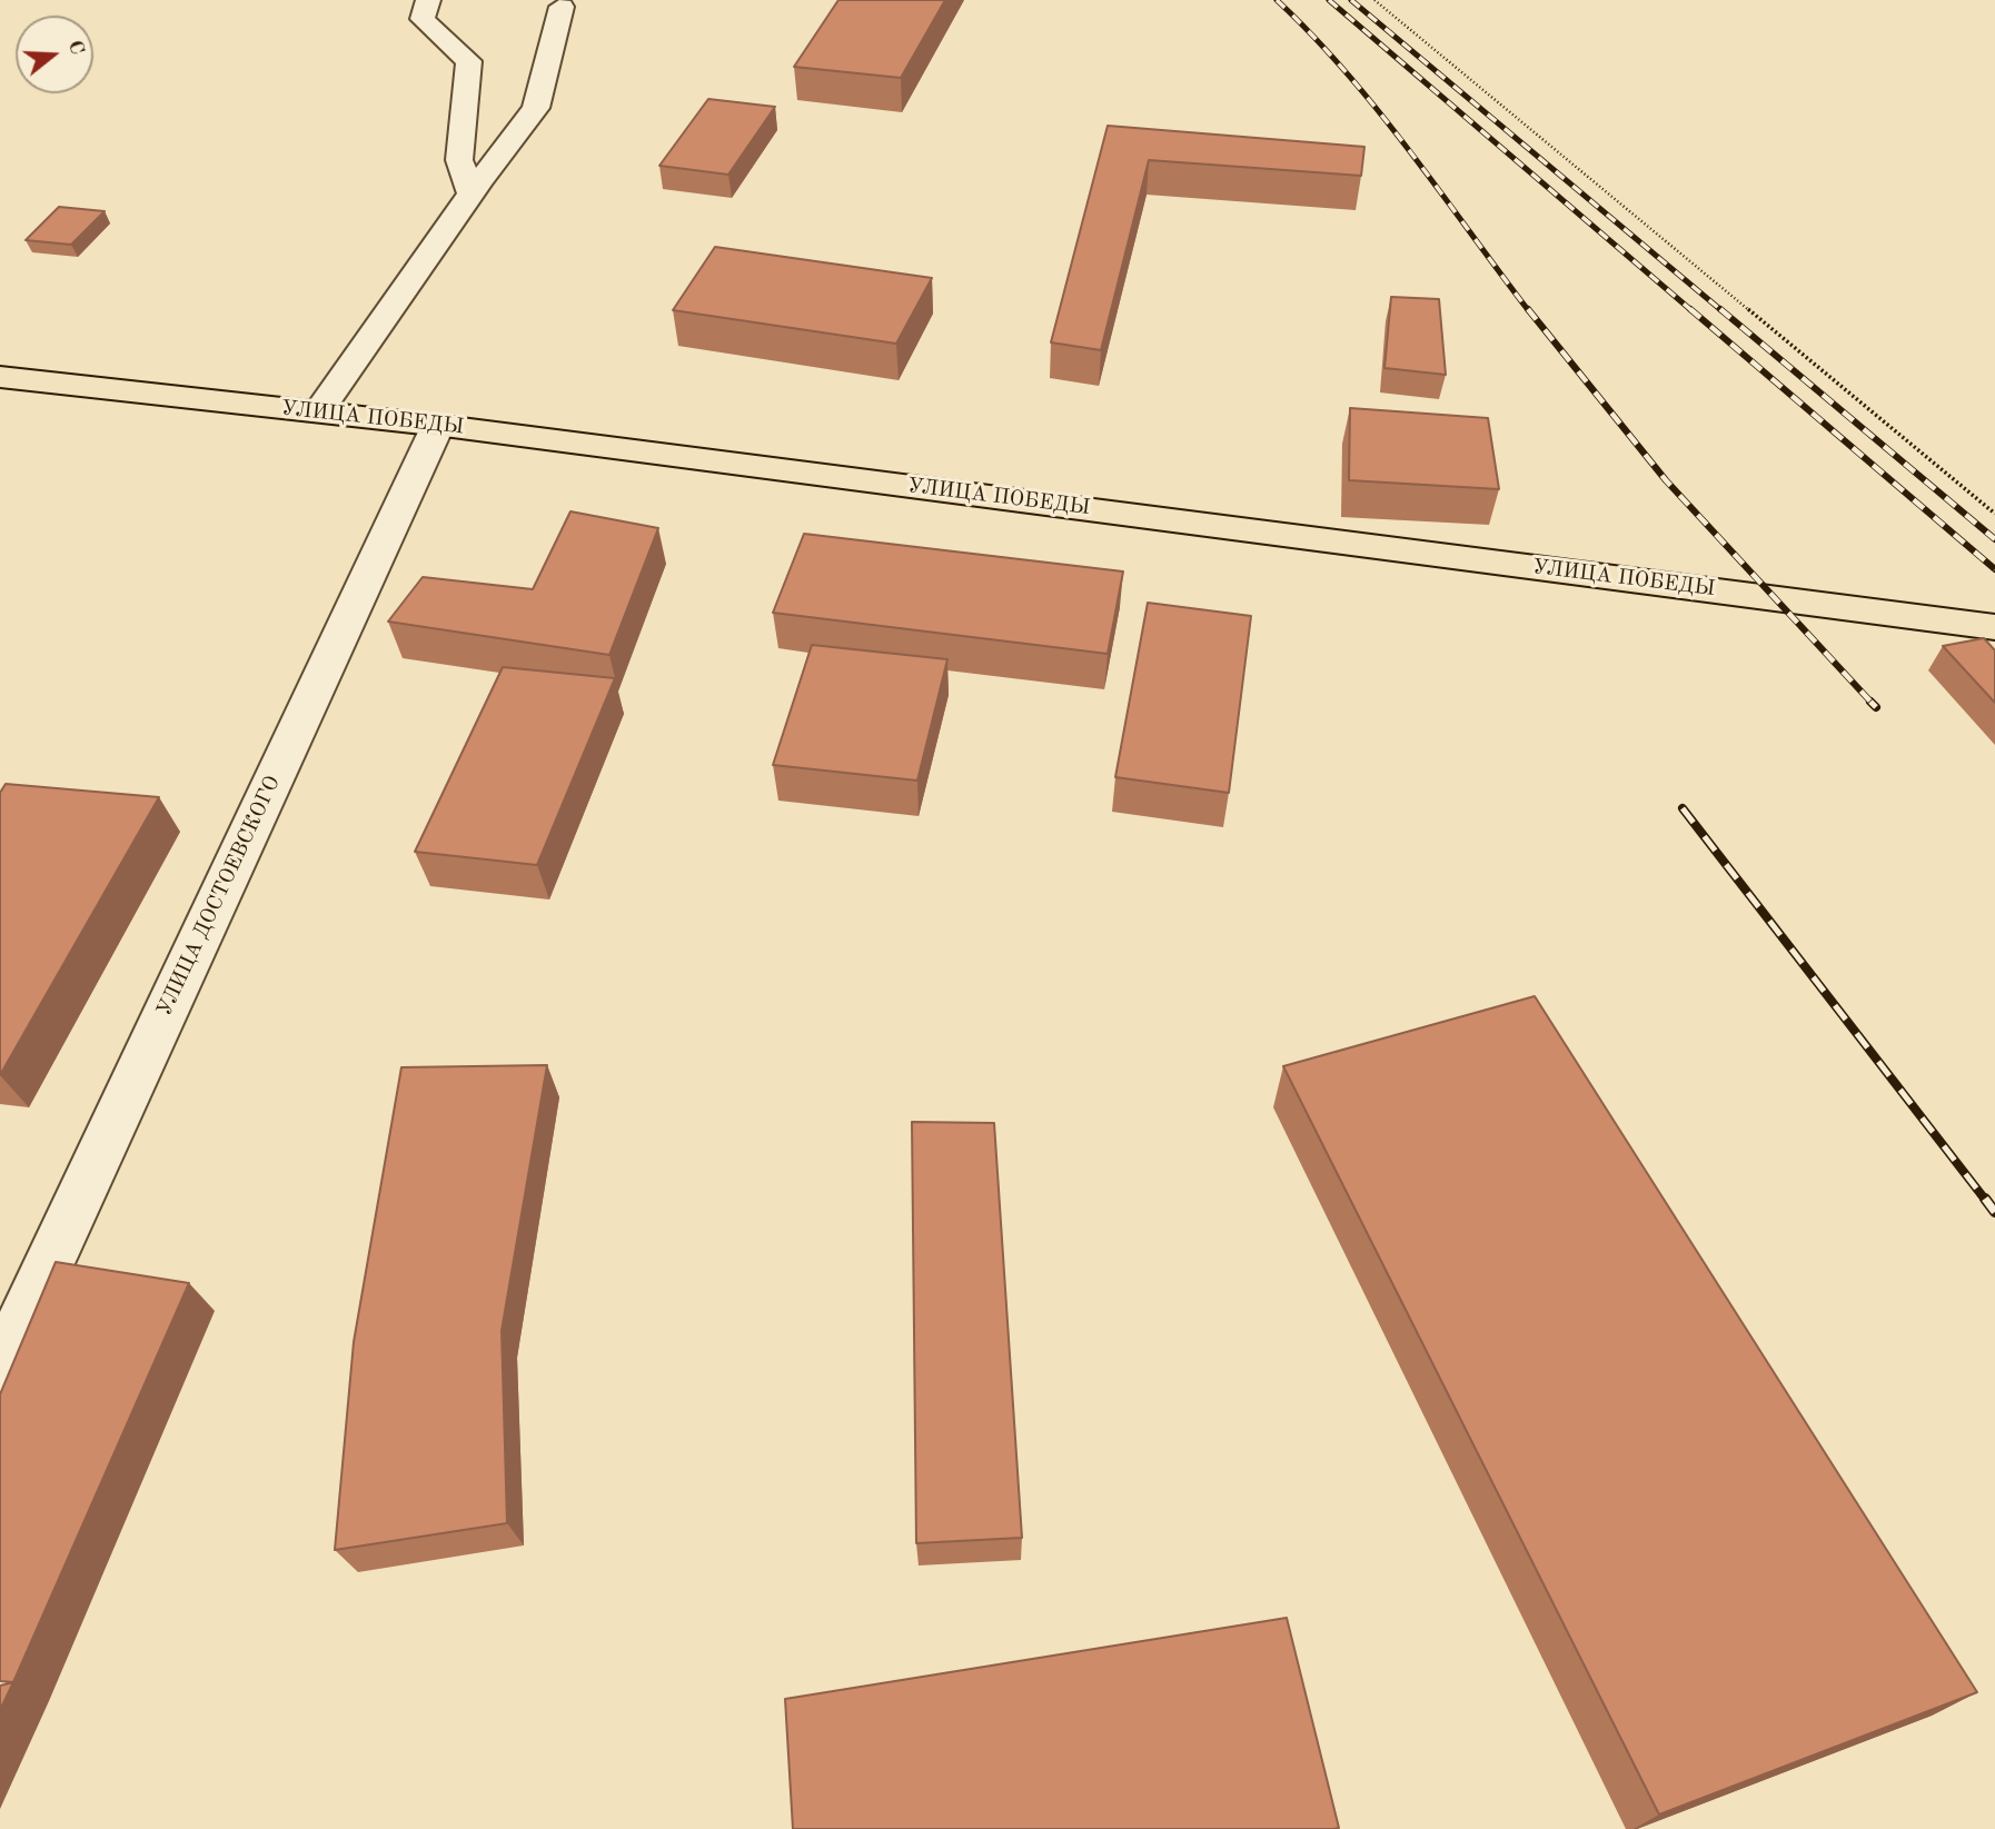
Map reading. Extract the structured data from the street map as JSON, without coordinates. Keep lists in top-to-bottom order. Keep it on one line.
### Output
{"streets":{"main road":["УЛИЦА ПОБЕДЫ"],"street":["УЛИЦА ДОСТОЕВСКОГО"]},"crossings":[["УЛИЦА ПОБЕДЫ","УЛИЦА ДОСТОЕВСКОГО"]],"north":"right"}
